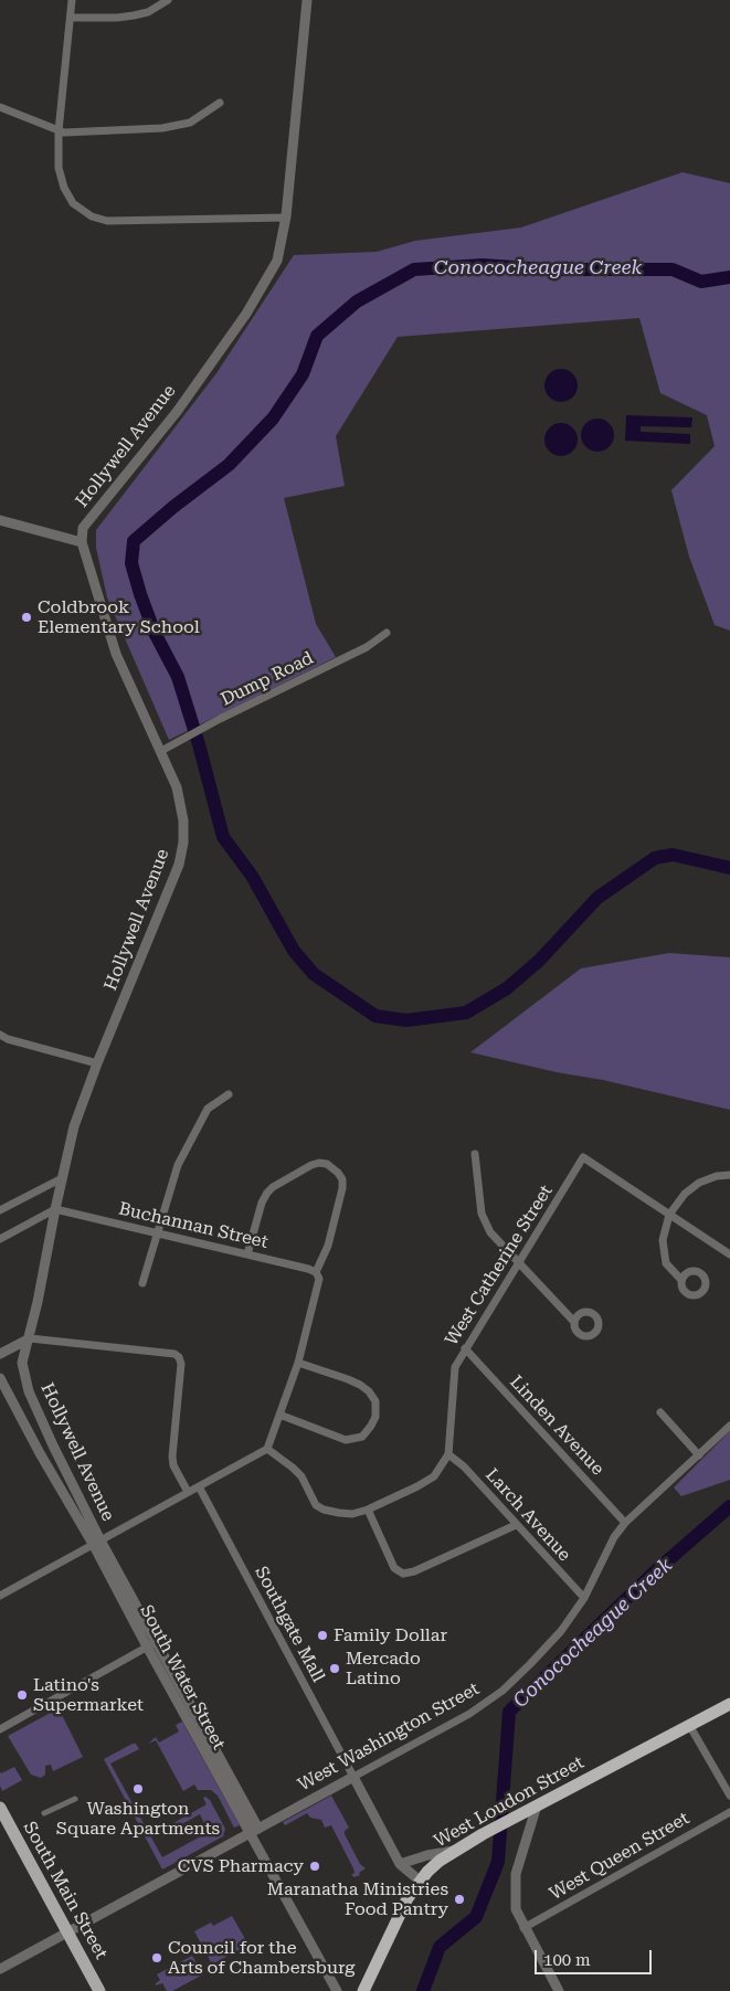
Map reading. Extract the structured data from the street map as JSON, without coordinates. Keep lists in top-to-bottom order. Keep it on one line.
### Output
{"streets":{"highway":["West Loudon Street"],"main road":["South Main Street"],"street":["Hollywell Avenue","Dump Road","Buchannan Street","West Catherine Street","Linden Avenue","Larch Avenue","Southgate Mall","South Water Street","West Washington Street","West Queen Street"]},"crossings":[["Hollywell Avenue","Dump Road"],["Hollywell Avenue","Buchannan Street"],["Hollywell Avenue","South Water Street"],["West Catherine Street","Linden Avenue"],["West Catherine Street","Larch Avenue"],["Linden Avenue","West Washington Street"],["Larch Avenue","West Washington Street"],["Southgate Mall","West Washington Street"],["South Water Street","West Washington Street"],["West Washington Street","South Main Street"]],"water":["Conococheague Creek"],"places":["Coldbrook Elementary School","Family Dollar","Mercado Latino","Latino's Supermarket","Washington Square Apartments","CVS Pharmacy","Maranatha Ministries Food Pantry","Council for the Arts of Chambersburg"],"scale_bar":"100 m"}
